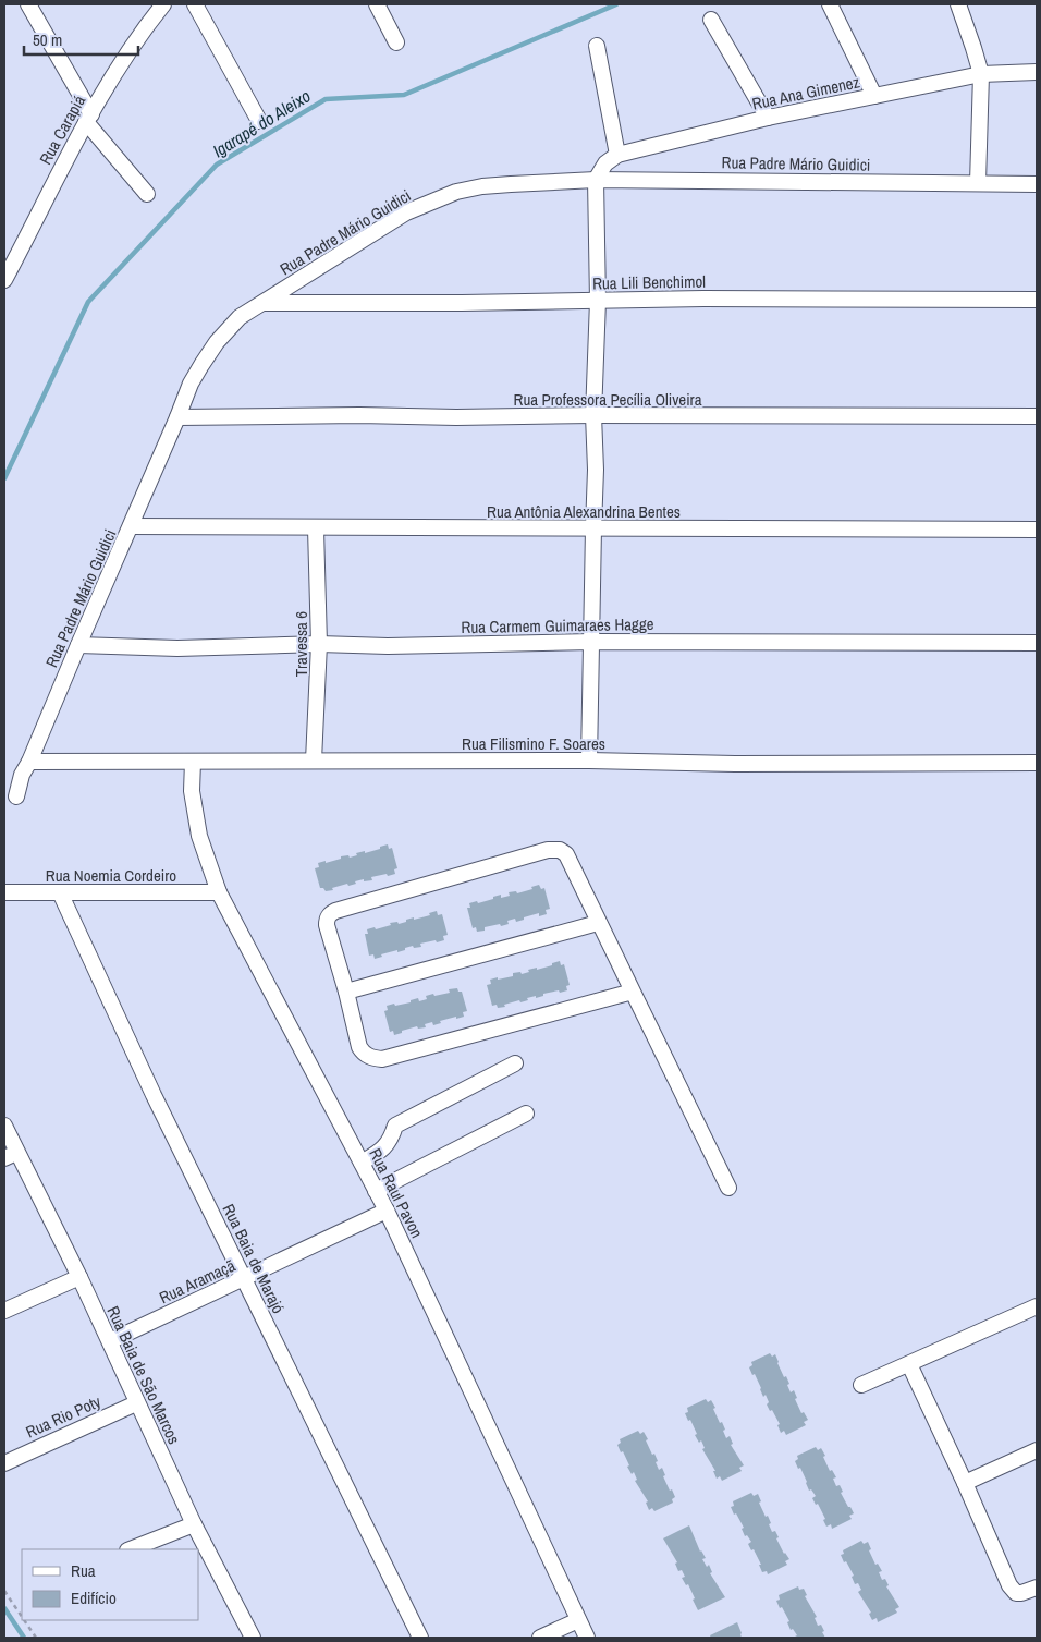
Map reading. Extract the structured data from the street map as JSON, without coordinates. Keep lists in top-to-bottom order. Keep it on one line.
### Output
{"streets":{"street":["Rua Ana Gimenez","Rua Carapiá","Rua Padre Mário Guidici","Rua Lili Benchimol","Rua Professora Pecília Oliveira","Rua Antônia Alexandrina Bentes","Rua Carmem Guimaraes Hagge","Travessa 6","Rua Filismino F. Soares","Rua Noemia Cordeiro","Rua Raul Pavon","Rua Baia de Marajó","Rua Aramaçã","Rua Baia de São Marcos","Rua Rio Poty"]},"crossings":[["Rua Padre Mário Guidici","Rua Lili Benchimol"],["Rua Padre Mário Guidici","Rua Professora Pecília Oliveira"],["Rua Padre Mário Guidici","Rua Antônia Alexandrina Bentes"],["Rua Padre Mário Guidici","Rua Carmem Guimaraes Hagge"],["Rua Padre Mário Guidici","Rua Filismino F. Soares"],["Rua Antônia Alexandrina Bentes","Travessa 6"],["Rua Carmem Guimaraes Hagge","Travessa 6"],["Travessa 6","Rua Filismino F. Soares"],["Rua Filismino F. Soares","Rua Raul Pavon"],["Rua Noemia Cordeiro","Rua Raul Pavon"],["Rua Noemia Cordeiro","Rua Baia de Marajó"],["Rua Raul Pavon","Rua Aramaçã"],["Rua Baia de Marajó","Rua Aramaçã"],["Rua Aramaçã","Rua Baia de São Marcos"],["Rua Baia de São Marcos","Rua Rio Poty"]],"water":["Igarapé do Aleixo"],"legend":["Rua","Edifício"],"scale_bar":"50 m"}
